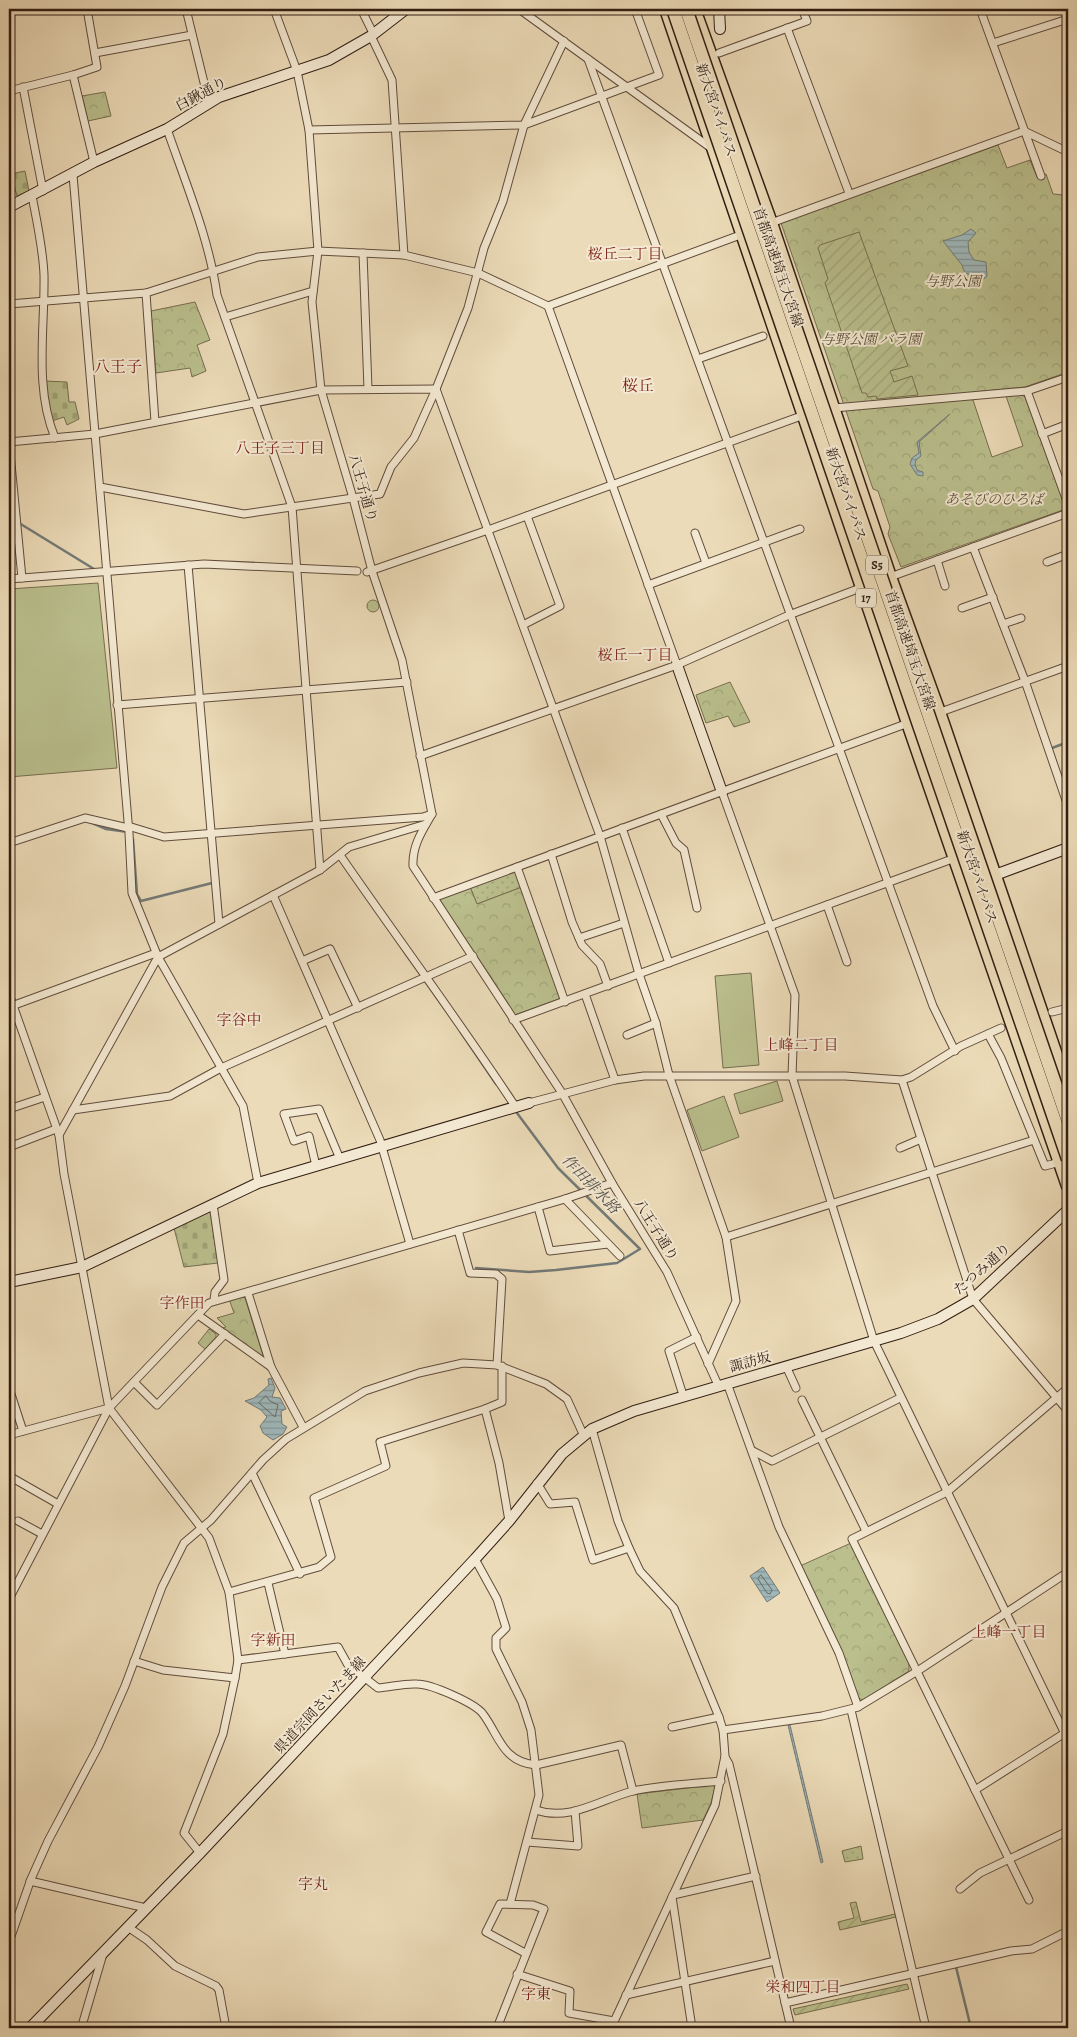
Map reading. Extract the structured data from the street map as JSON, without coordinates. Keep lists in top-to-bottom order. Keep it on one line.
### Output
{"streets":{"highway":["新大宮バイパス","首都高速埼玉大宮線","S5","17"],"main road":["白鍬通り","たつみ通り","諏訪坂","県道宗岡さいたま線"],"street":["八王子通り"]},"crossings":[["白鍬通り","八王子通り"],["新大宮バイパス","首都高速埼玉大宮線"],["八王子通り","諏訪坂"],["たつみ通り","諏訪坂"],["諏訪坂","県道宗岡さいたま線"]],"districts":["桜丘二丁目","八王子","桜丘","八王子三丁目","桜丘一丁目","字谷中","上峰二丁目","字作田","上峰一丁目","字新田","字丸","栄和四丁目","字東"],"water":["作田排水路"],"parks":["与野公園","与野公園 バラ園","あそびのひろば"]}
